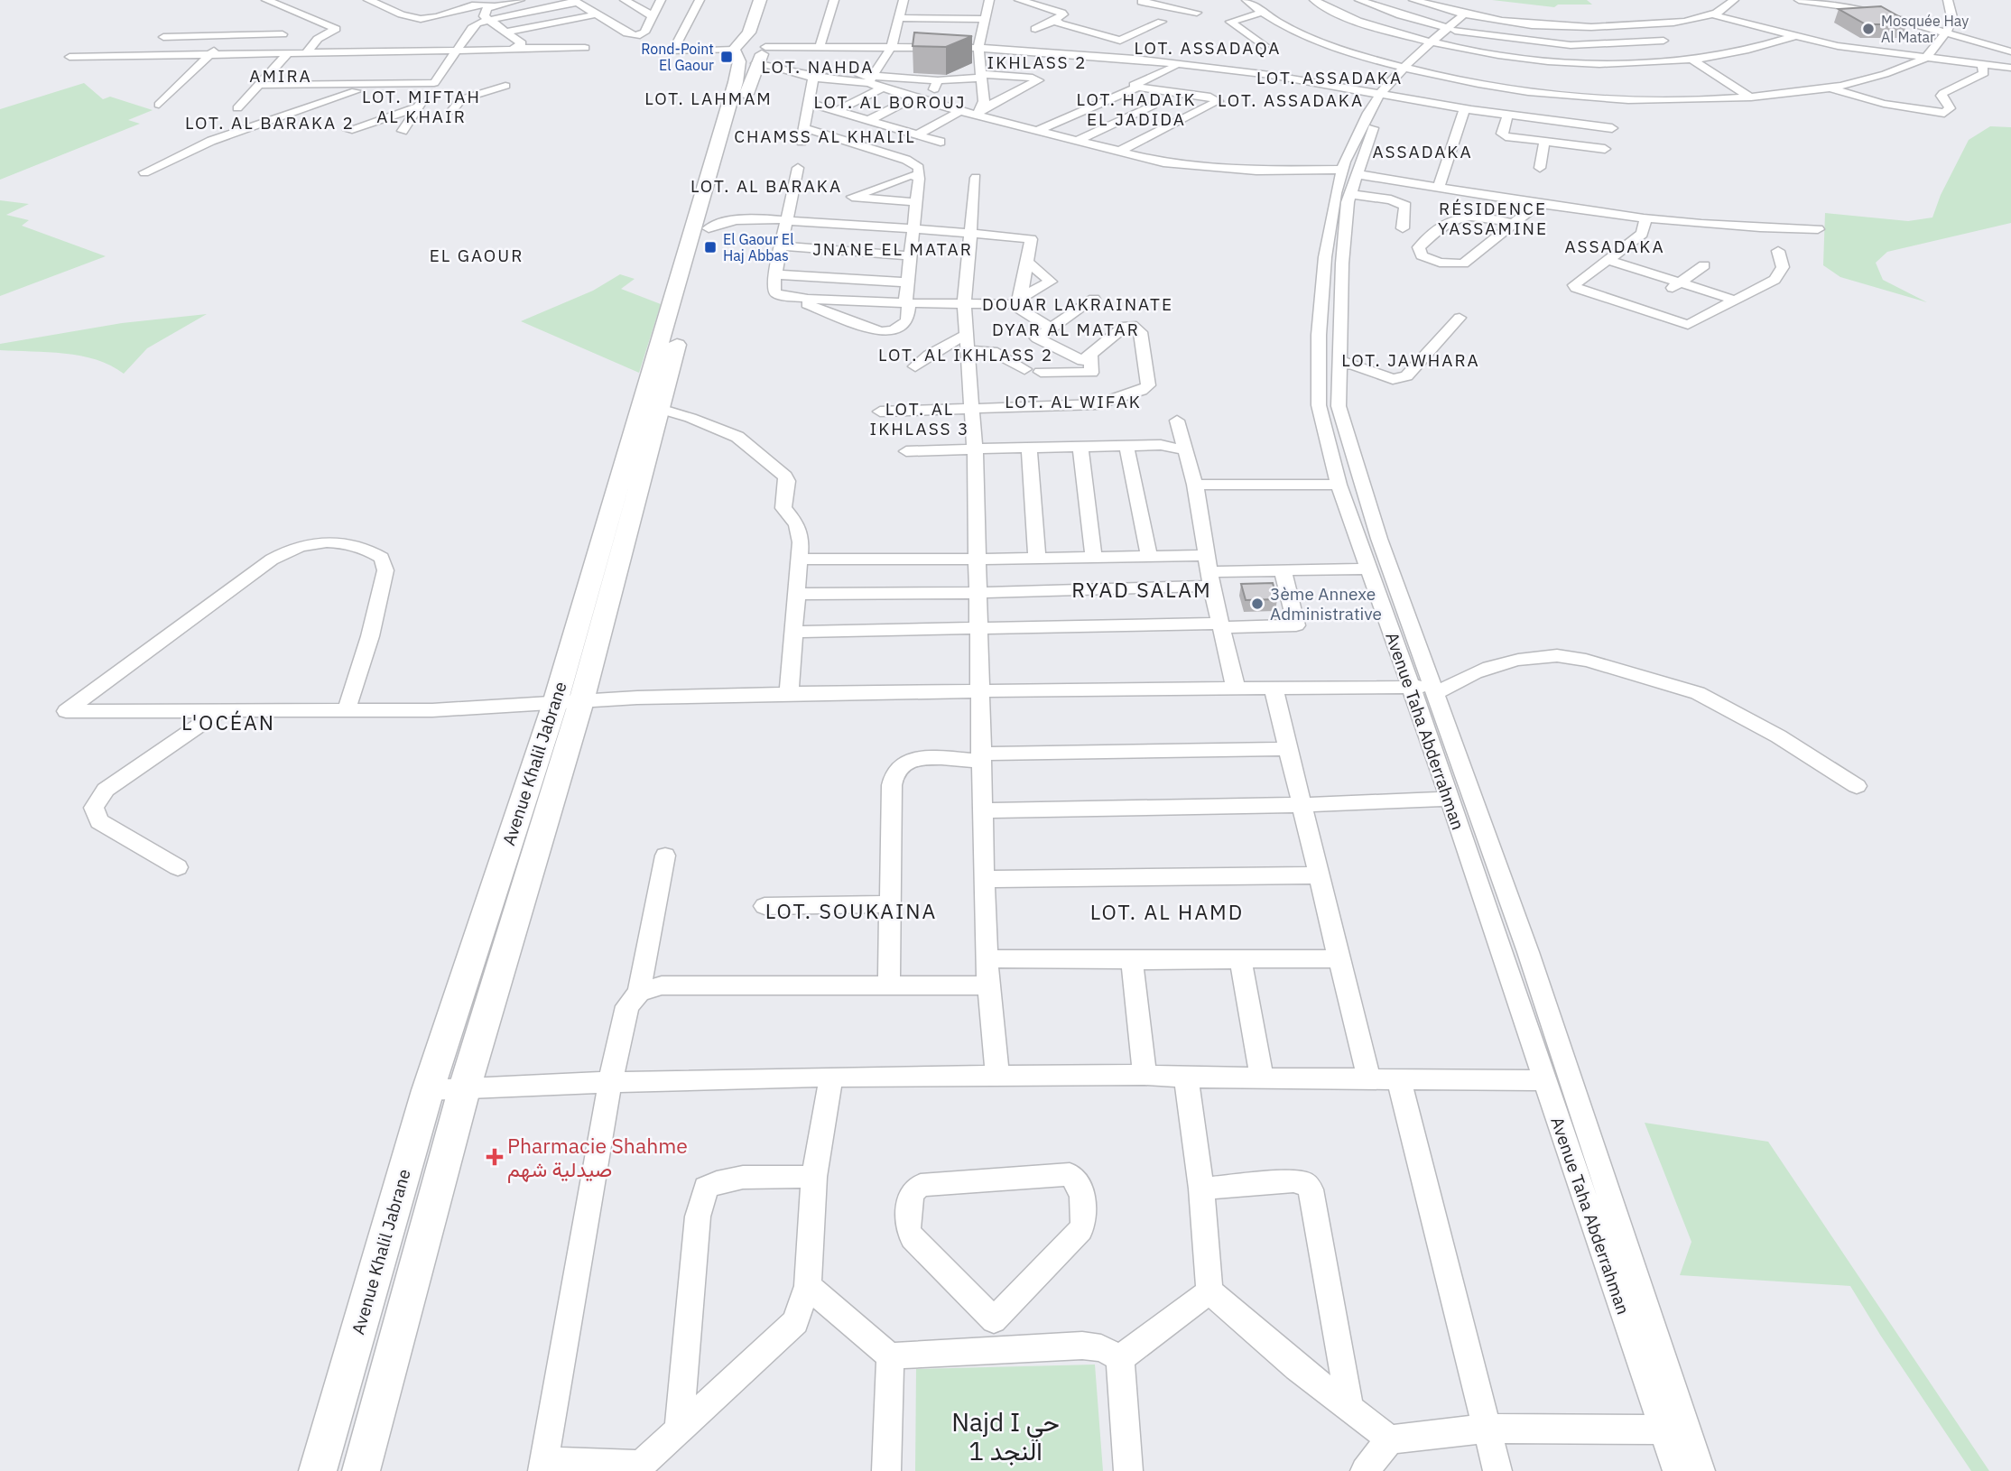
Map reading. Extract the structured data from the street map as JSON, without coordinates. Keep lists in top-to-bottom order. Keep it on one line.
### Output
{"streets":{"main road":["Avenue Khalil Jabrane"],"street":["Avenue Taha Abderrahman"]},"districts":["LOT. ASSADAQA","IKHLASS 2","LOT. NAHDA","AMIRA","LOT. ASSADAKA","LOT. MIFTAH AL KHAIR","LOT. LAHMAM","LOT. HADAIK EL JADIDA","LOT. ASSADAKA","LOT. AL BOROUJ","LOT. AL BARAKA 2","CHAMSS AL KHALIL","ASSADAKA","LOT. AL BARAKA","RÉSIDENCE YASSAMINE","ASSADAKA","JNANE EL MATAR","EL GAOUR","DOUAR LAKRAINATE","DYAR AL MATAR","LOT. AL IKHLASS 2","LOT. JAWHARA","LOT. AL WIFAK","LOT. AL IKHLASS 3","RYAD SALAM","L'OCÉAN","LOT. SOUKAINA","LOT. AL HAMD","Najd I حي النجد 1"],"places":{"other":["Mosquée Hay Al Matar","3ème Annexe Administrative"],"transit":["Rond-Point El Gaour","El Gaour El Haj Abbas"],"health":["Pharmacie Shahme صيدلية شهم"]}}
